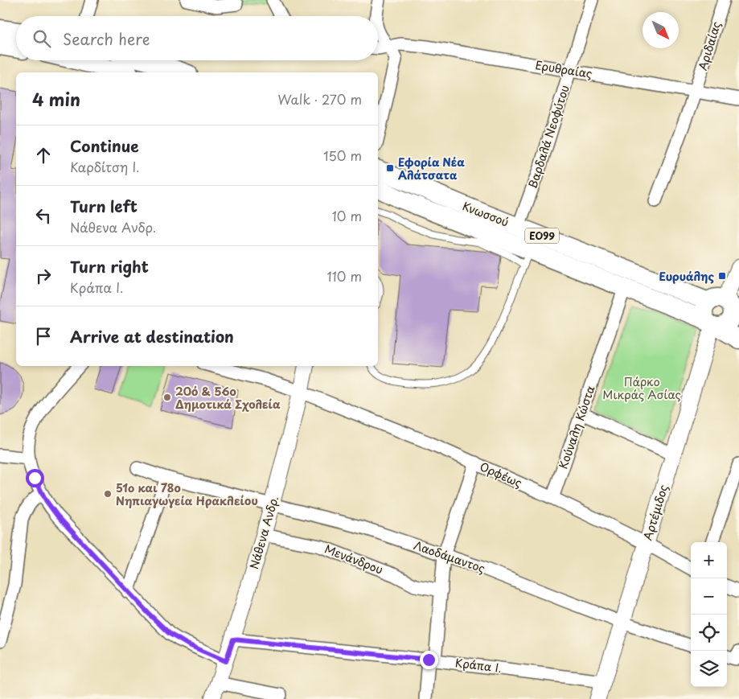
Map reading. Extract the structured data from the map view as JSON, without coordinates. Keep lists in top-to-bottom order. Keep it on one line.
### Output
{"streets":{"main road":["Κνωσσού","ΕΟ99"],"street":["Αριδαίας","Ερυθραίας","Βαρδαλά Νεοφύτου","Κούναλη Κώστα","Ορφέως","Αρτέμιδος","Νάθενα Ανδρ.","Λαοδάμαντος","Μενάνδρου","Κράπα Ι."]},"crossings":[["Αριδαίας","Ερυθραίας"],["Ερυθραίας","Βαρδαλά Νεοφύτου"],["Βαρδαλά Νεοφύτου","Κνωσσού"],["Κνωσσού","Κούναλη Κώστα"],["Κνωσσού","Αρτέμιδος"],["Κούναλη Κώστα","Ορφέως"],["Ορφέως","Αρτέμιδος"],["Ορφέως","Νάθενα Ανδρ."],["Αρτέμιδος","Λαοδάμαντος"],["Αρτέμιδος","Κράπα Ι."],["Νάθενα Ανδρ.","Λαοδάμαντος"],["Νάθενα Ανδρ.","Μενάνδρου"],["Νάθενα Ανδρ.","Κράπα Ι."]],"parks":["Πάρκο Μικράς Ασίας"],"places":{"transit":["Εφορία Νέα Αλάτσατα","Ευρυάλης"],"other":["20ό & 56ο Δημοτικά Σχολεία","51ο και 78ο Νηπιαγωγεία Ηρακλείου"]},"north":"bottom right","page":{"search":"Search here","heading":["4 min","Walk · 270 m"],"list":[["Continue","Καρδίτση Ι.","150 m"],["Turn left","Νάθενα Ανδρ.","10 m"],["Turn right","Κράπα Ι.","110 m"],"Arrive at destination"],"map_buttons":["+","−"]}}
